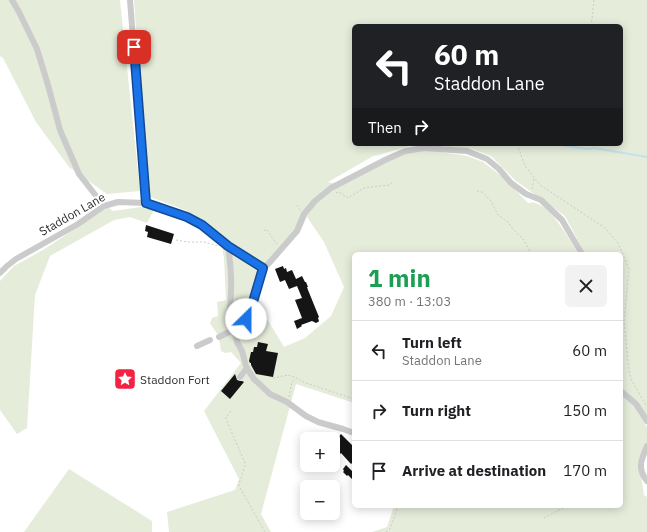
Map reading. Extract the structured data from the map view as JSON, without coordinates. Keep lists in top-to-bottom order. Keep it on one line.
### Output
{"streets":{"street":["Staddon Lane"]},"places":{"place":["Staddon Fort"]},"page":{"turn":["60 m","Staddon Lane"],"then":"Then","heading":["1 min","380 m · 13:03"],"list":[{"name":"Turn left","note":"Staddon Lane","value":"60 m"},{"name":"Turn right","value":"150 m"},{"name":"Arrive at destination","value":"170 m"}],"map_buttons":["+","−"]}}
